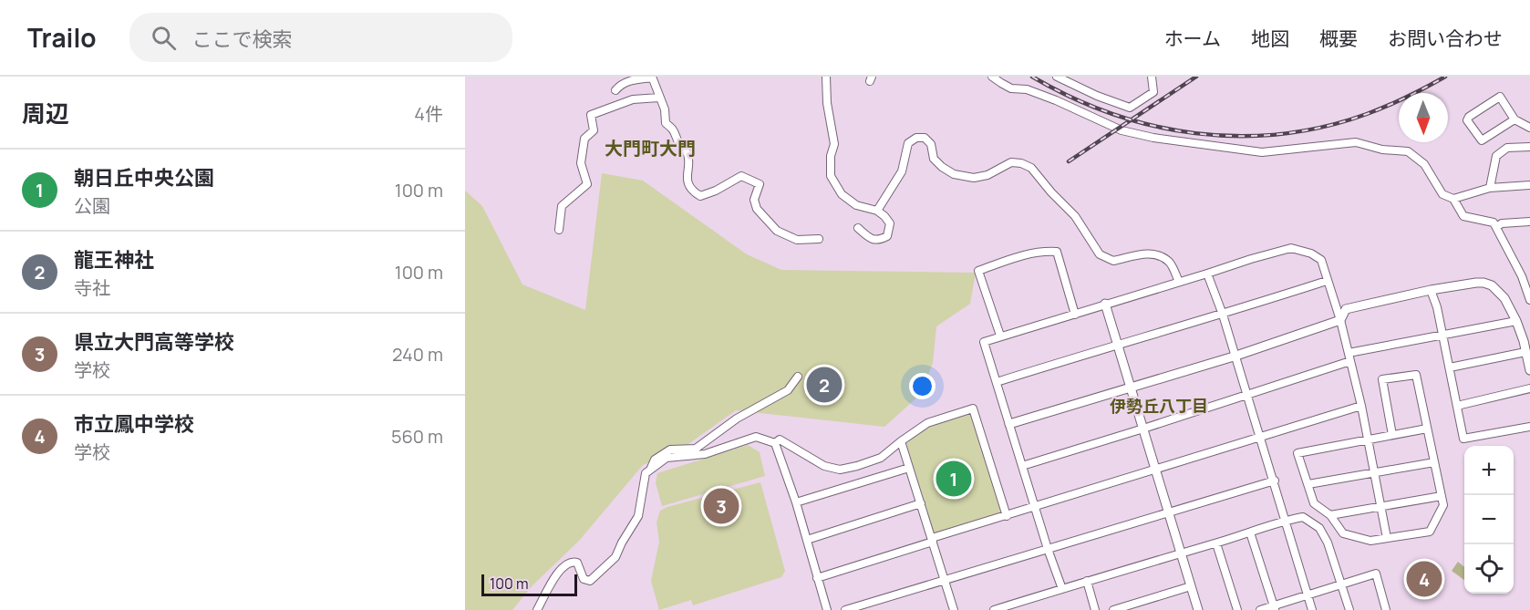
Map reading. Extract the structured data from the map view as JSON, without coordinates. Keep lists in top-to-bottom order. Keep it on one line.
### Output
{"districts":["大門町大門","伊勢丘八丁目"],"scale_bar":"100 m","north":"bottom","page":{"header":"Trailo","search":"ここで検索","nav":["ホーム","地図","概要","お問い合わせ"],"heading":["周辺","4件"],"list":[{"mark":"1","name":"朝日丘中央公園","note":"公園","value":"100 m"},{"mark":"2","name":"龍王神社","note":"寺社","value":"100 m"},{"mark":"3","name":"県立大門高等学校","note":"学校","value":"240 m"},{"mark":"4","name":"市立鳳中学校","note":"学校","value":"560 m"}],"pins":["2","1","3","4"],"map_buttons":["+","−"],"scale":"100 m"}}
